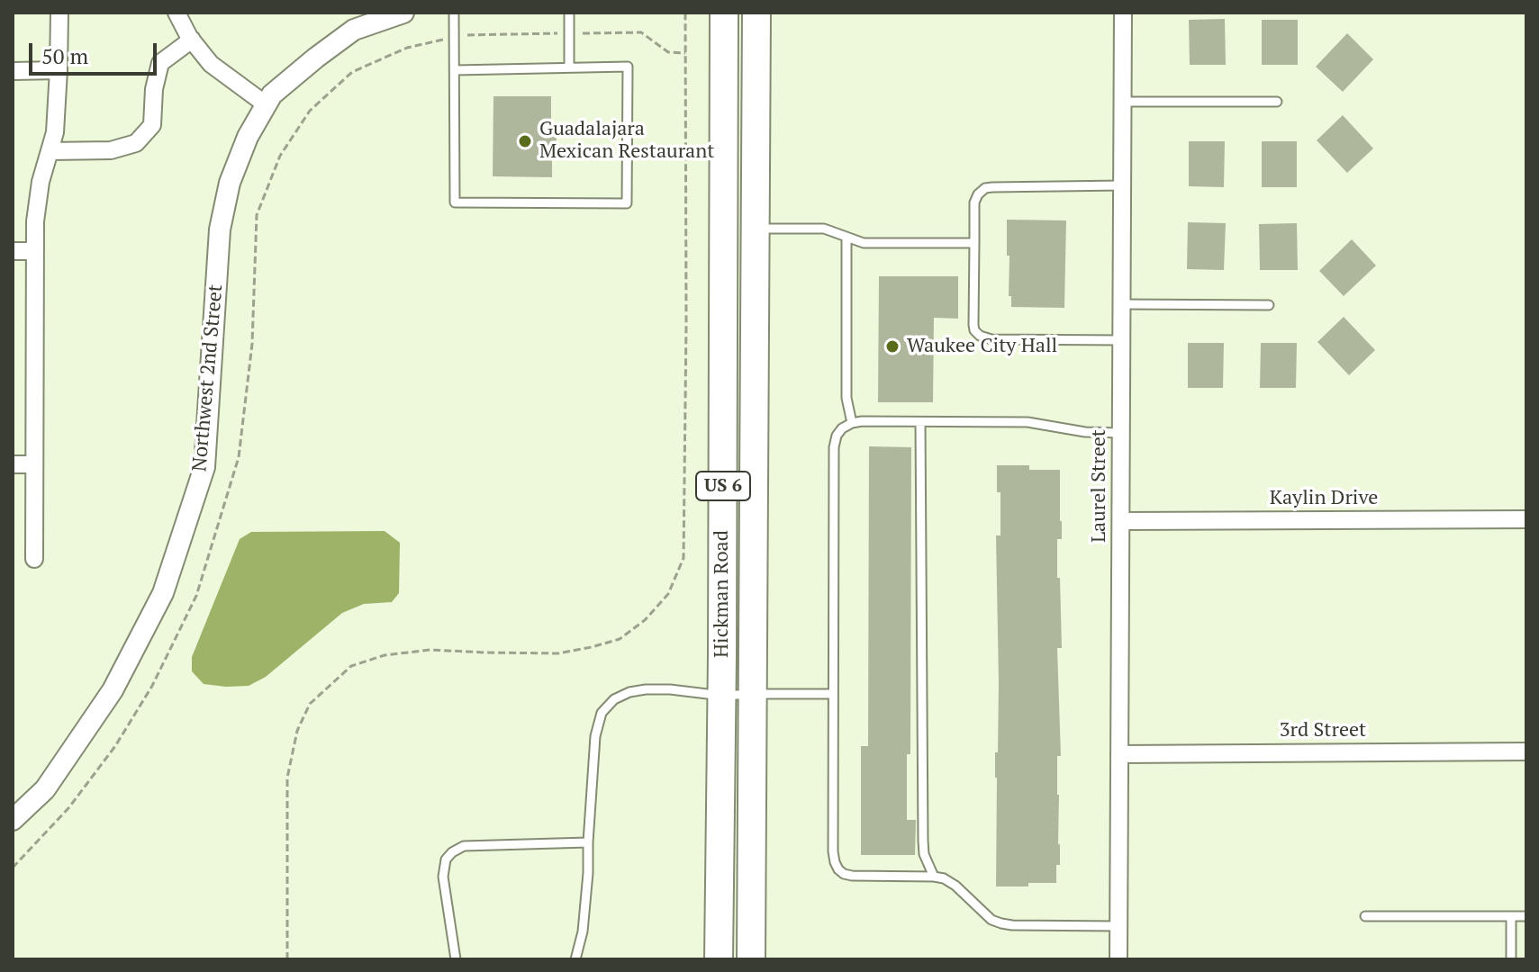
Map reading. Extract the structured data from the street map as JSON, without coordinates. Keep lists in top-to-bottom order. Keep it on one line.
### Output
{"streets":{"highway":["US 6","Hickman Road"],"street":["Northwest 2nd Street","Laurel Street","Kaylin Drive","3rd Street"]},"crossings":[["Laurel Street","Kaylin Drive"],["Laurel Street","3rd Street"]],"places":["Guadalajara Mexican Restaurant","Waukee City Hall"],"scale_bar":"50 m"}
